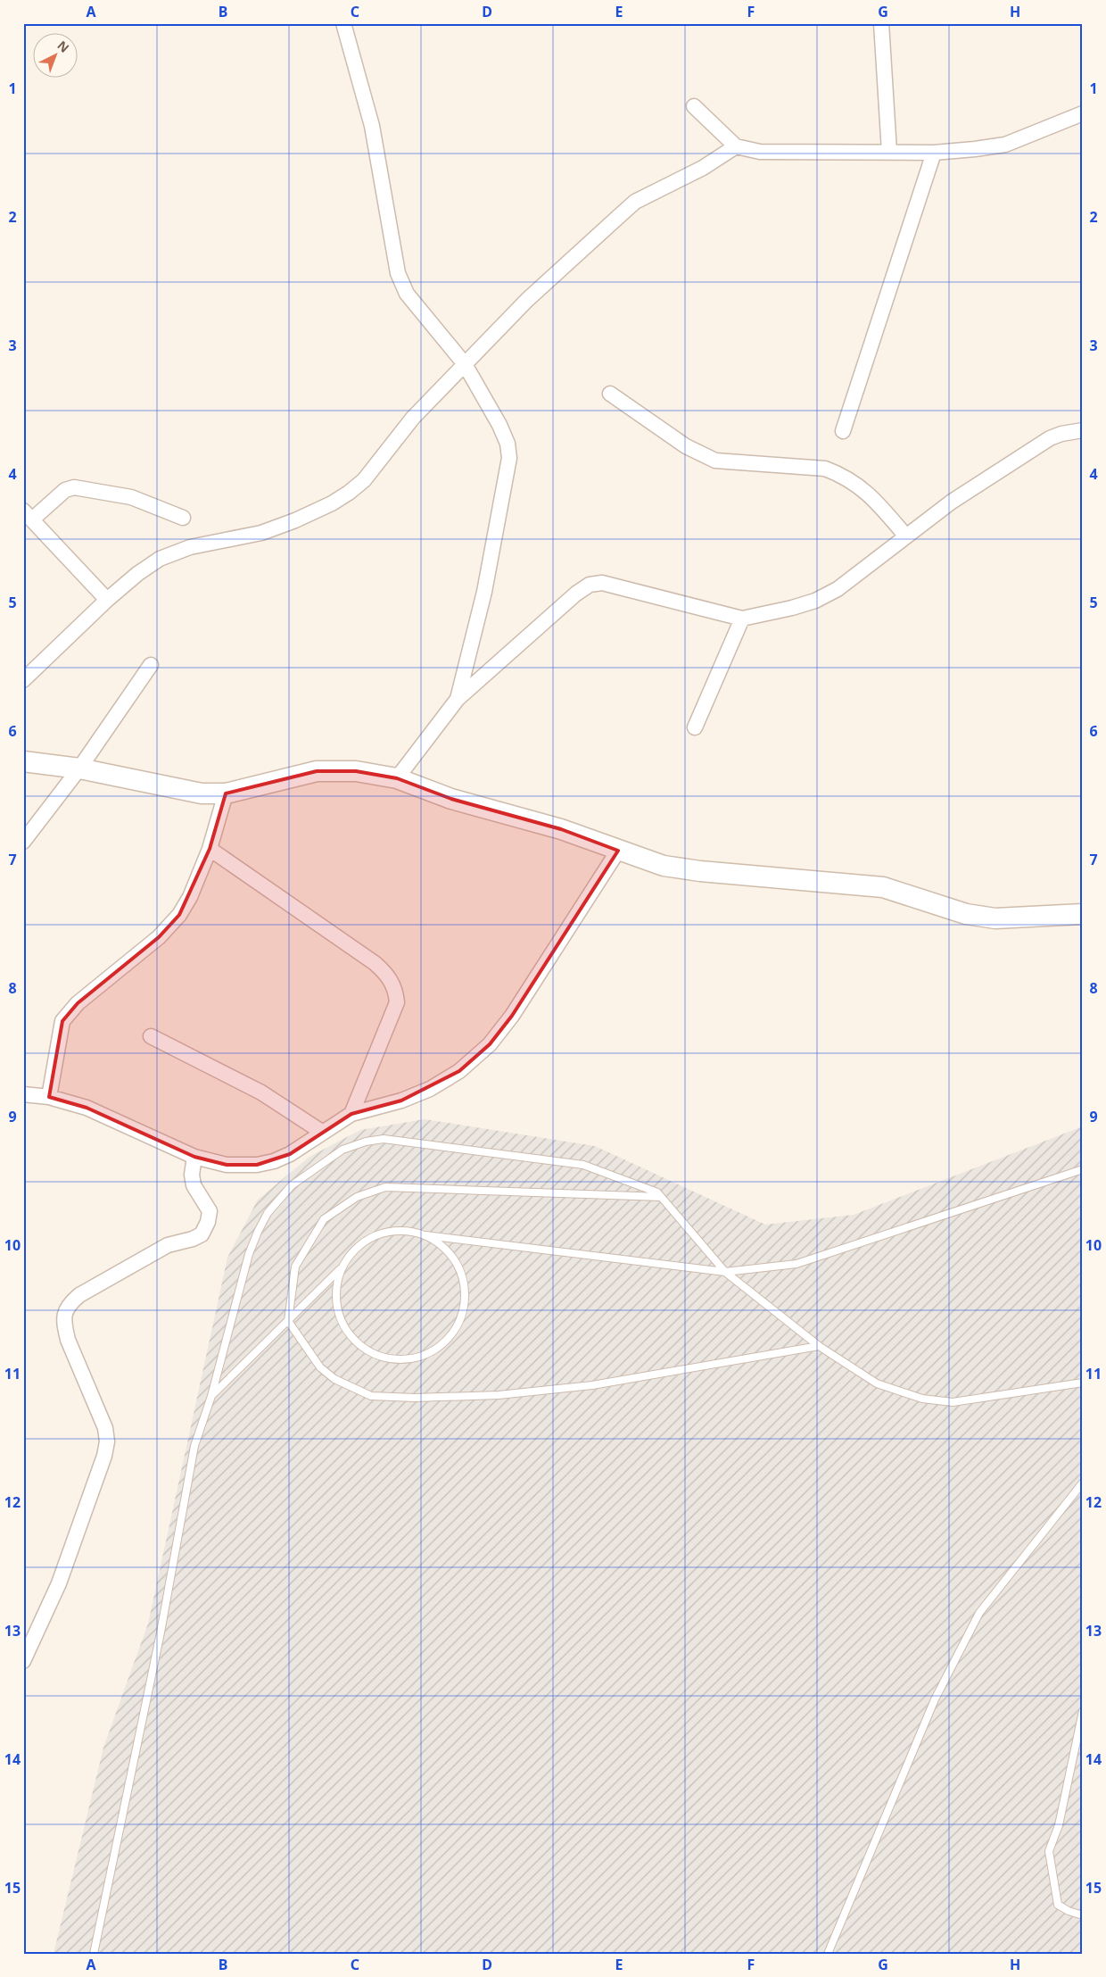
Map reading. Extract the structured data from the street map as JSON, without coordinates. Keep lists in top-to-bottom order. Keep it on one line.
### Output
{"north":"top right","grid":{"columns":["A","B","C","D","E","F","G","H"],"rows":["1","2","3","4","5","6","7","8","9","10","11","12","13","14","15"]}}
